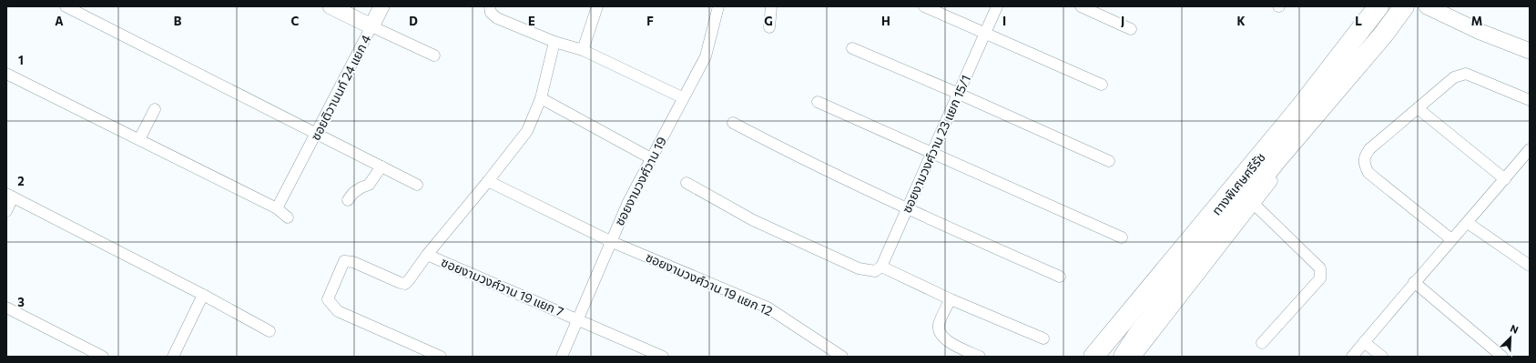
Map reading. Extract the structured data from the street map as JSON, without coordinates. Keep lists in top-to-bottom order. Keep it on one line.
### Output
{"streets":{"highway":["ทางพิเศษศรีรัช"],"street":["ซอยติวานนท์ 24 แยก 4","ซอยงามวงศ์วาน 23 แยก 15/1","ซอยงามวงศ์วาน 19","ซอยงามวงศ์วาน 19 แยก 12","ซอยงามวงศ์วาน 19 แยก 7"]},"crossings":[["ซอยงามวงศ์วาน 19","ซอยงามวงศ์วาน 19 แยก 12"],["ซอยงามวงศ์วาน 19","ซอยงามวงศ์วาน 19 แยก 7"]],"north":"top right","grid":{"columns":["A","B","C","D","E","F","G","H","I","J","K","L","M"],"rows":["1","2","3"]}}
